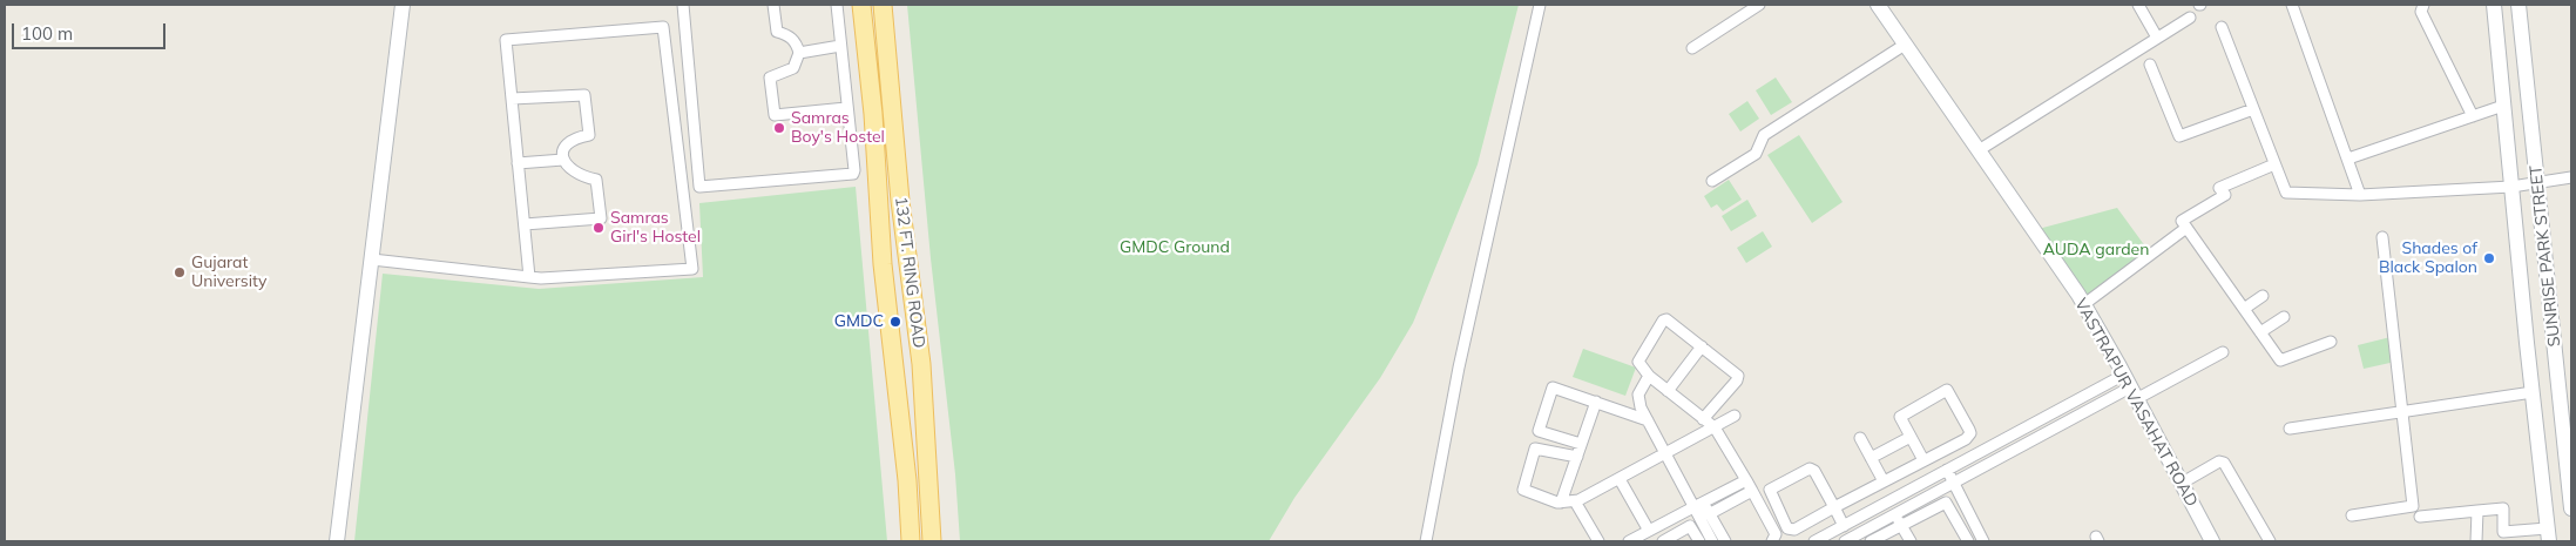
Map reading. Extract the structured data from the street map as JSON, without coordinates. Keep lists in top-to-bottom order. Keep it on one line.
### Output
{"streets":{"main road":["132 FT. RING ROAD"],"street":["SUNRISE PARK STREET","VASTRAPUR VASAHAT ROAD"]},"parks":["GMDC Ground","AUDA garden"],"places":["Samras Boy's Hostel","Samras Girl's Hostel","Shades of Black Spalon","Gujarat University","GMDC"],"scale_bar":"100 m"}
